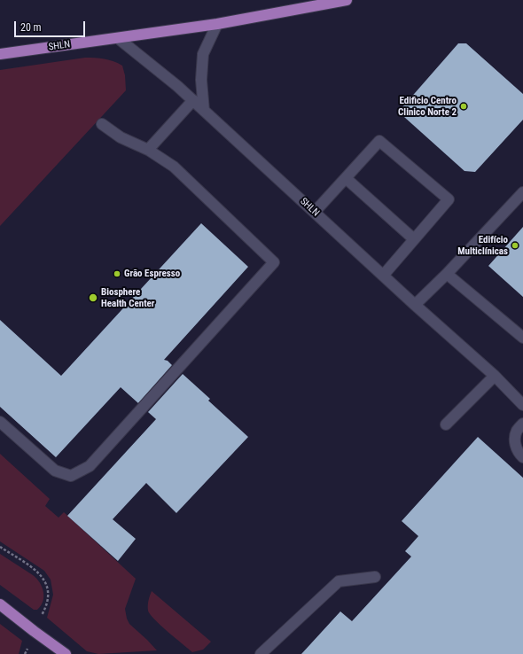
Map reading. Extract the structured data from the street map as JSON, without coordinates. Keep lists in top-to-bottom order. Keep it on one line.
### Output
{"streets":{"main road":["SHLN"]},"places":["Edificio Centro Clinico Norte 2","Edifício Multiclínicas","Grão Espresso","Biosphere Health Center"],"scale_bar":"20 m"}
